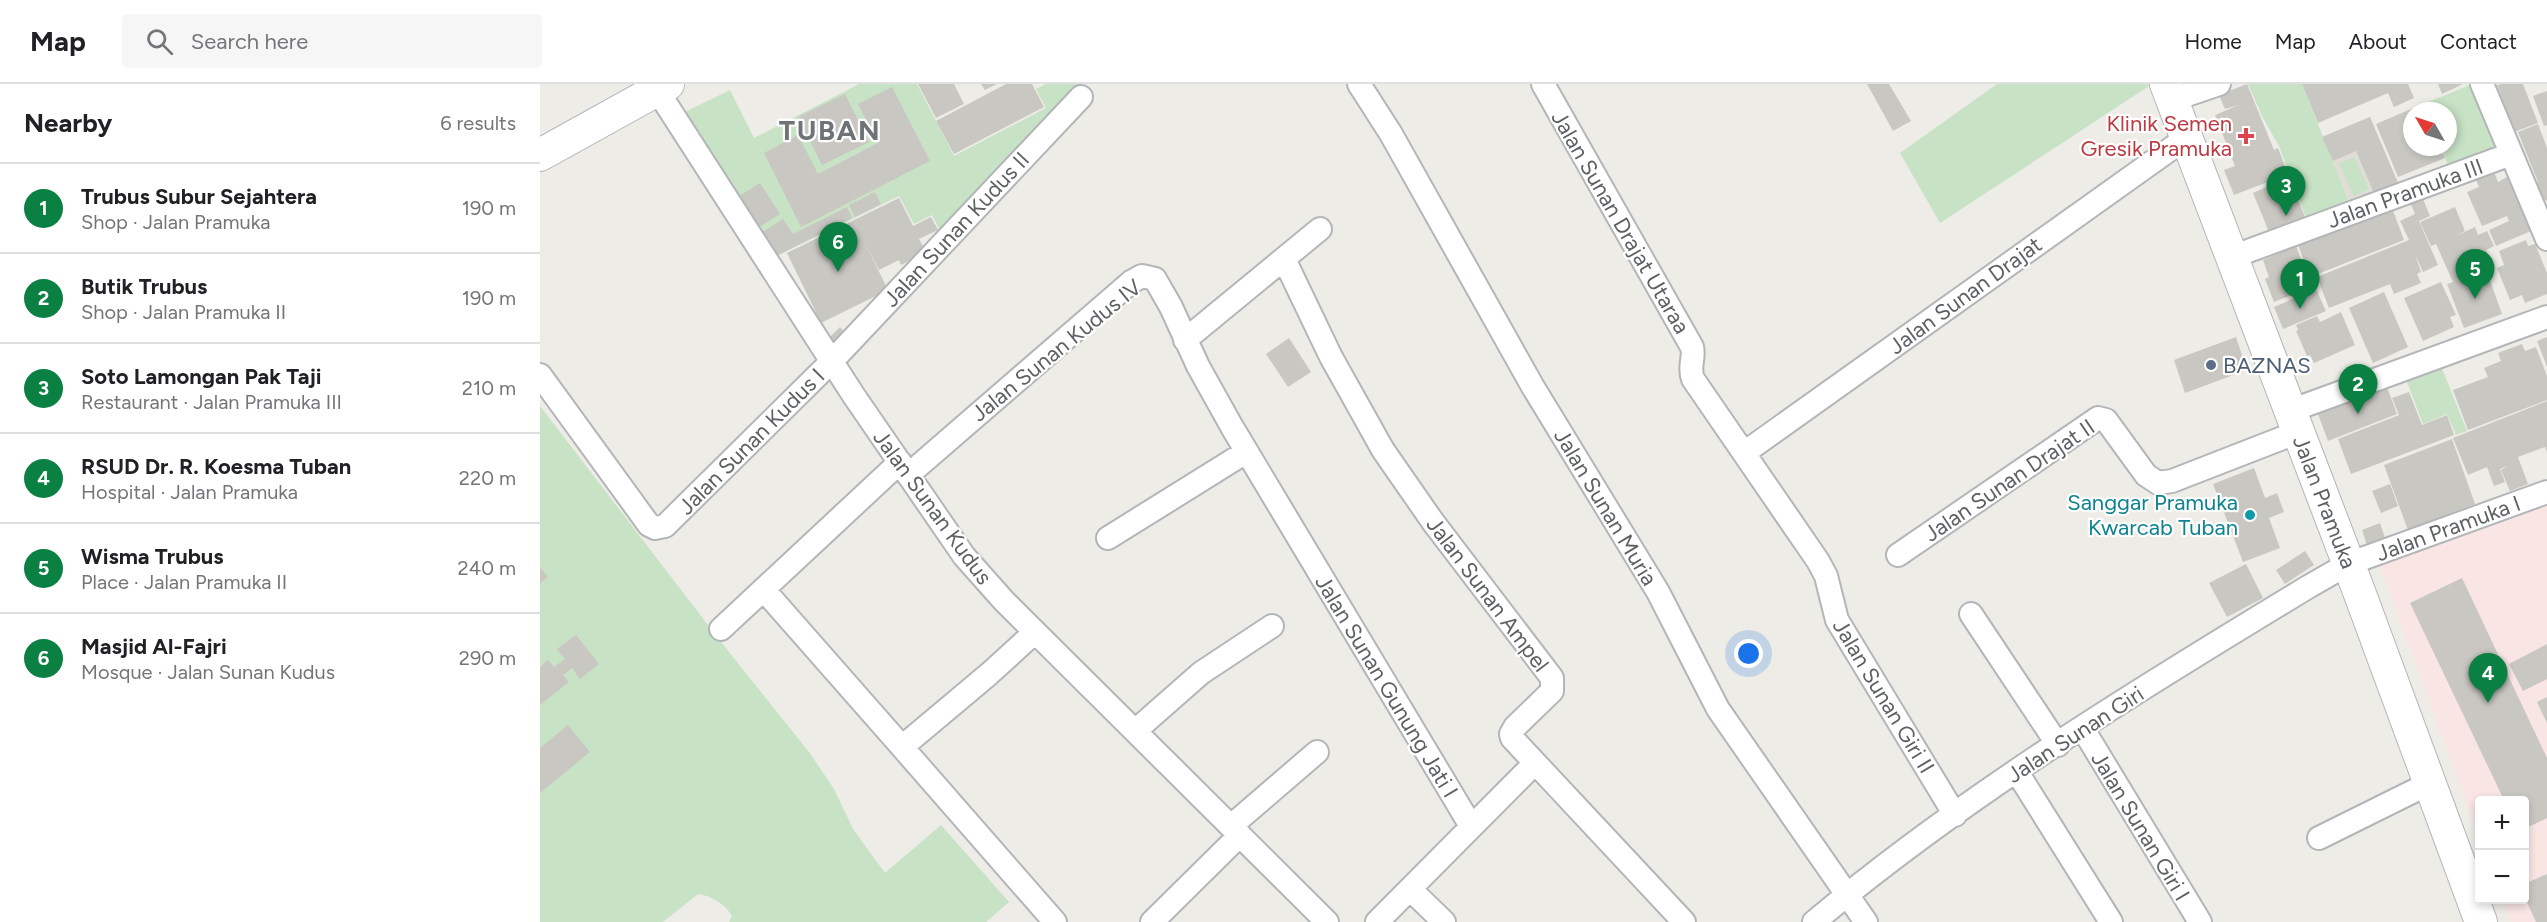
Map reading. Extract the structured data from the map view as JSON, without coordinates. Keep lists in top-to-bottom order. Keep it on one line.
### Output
{"streets":{"main road":["Jalan Pramuka"],"street":["Jalan Pramuka III","Jalan Sunan Drajat Utaraa","Jalan Sunan Kudus II","Jalan Sunan Drajat","Jalan Sunan Kudus IV","Jalan Sunan Kudus I","Jalan Sunan Drajat II","Jalan Sunan Kudus","Jalan Sunan Muria","Jalan Pramuka I","Jalan Sunan Ampel","Jalan Sunan Gunung Jati I","Jalan Sunan Giri II","Jalan Sunan Giri","Jalan Sunan Giri I"]},"crossings":[["Jalan Pramuka III","Jalan Pramuka"],["Jalan Sunan Drajat Utaraa","Jalan Sunan Drajat"],["Jalan Sunan Drajat Utaraa","Jalan Sunan Giri II"],["Jalan Sunan Kudus II","Jalan Sunan Kudus I"],["Jalan Sunan Kudus II","Jalan Sunan Kudus"],["Jalan Sunan Drajat","Jalan Pramuka"],["Jalan Sunan Drajat","Jalan Sunan Giri II"],["Jalan Sunan Kudus IV","Jalan Sunan Kudus"],["Jalan Sunan Kudus IV","Jalan Sunan Gunung Jati I"],["Jalan Sunan Kudus I","Jalan Sunan Kudus"],["Jalan Sunan Drajat II","Jalan Pramuka"],["Jalan Pramuka","Jalan Pramuka I"],["Jalan Pramuka","Jalan Sunan Giri"],["Jalan Sunan Muria","Jalan Sunan Giri"],["Jalan Pramuka I","Jalan Sunan Giri"],["Jalan Sunan Giri II","Jalan Sunan Giri"],["Jalan Sunan Giri","Jalan Sunan Giri I"]],"districts":["TUBAN"],"places":{"health":["Klinik Semen Gresik Pramuka"],"other":["BAZNAS","Sanggar Pramuka Kwarcab Tuban"]},"north":"top left","page":{"header":"Map","search":"Search here","nav":["Home","Map","About","Contact"],"heading":["Nearby","6 results"],"list":[{"mark":"1","name":"Trubus Subur Sejahtera","note":"Shop · Jalan Pramuka","value":"190 m"},{"mark":"2","name":"Butik Trubus","note":"Shop · Jalan Pramuka II","value":"190 m"},{"mark":"3","name":"Soto Lamongan Pak Taji","note":"Restaurant · Jalan Pramuka III","value":"210 m"},{"mark":"4","name":"RSUD Dr. R. Koesma Tuban","note":"Hospital · Jalan Pramuka","value":"220 m"},{"mark":"5","name":"Wisma Trubus","note":"Place · Jalan Pramuka II","value":"240 m"},{"mark":"6","name":"Masjid Al-Fajri","note":"Mosque · Jalan Sunan Kudus","value":"290 m"}],"pins":["3","6","5","1","2","4"],"map_buttons":["+","−"]}}
